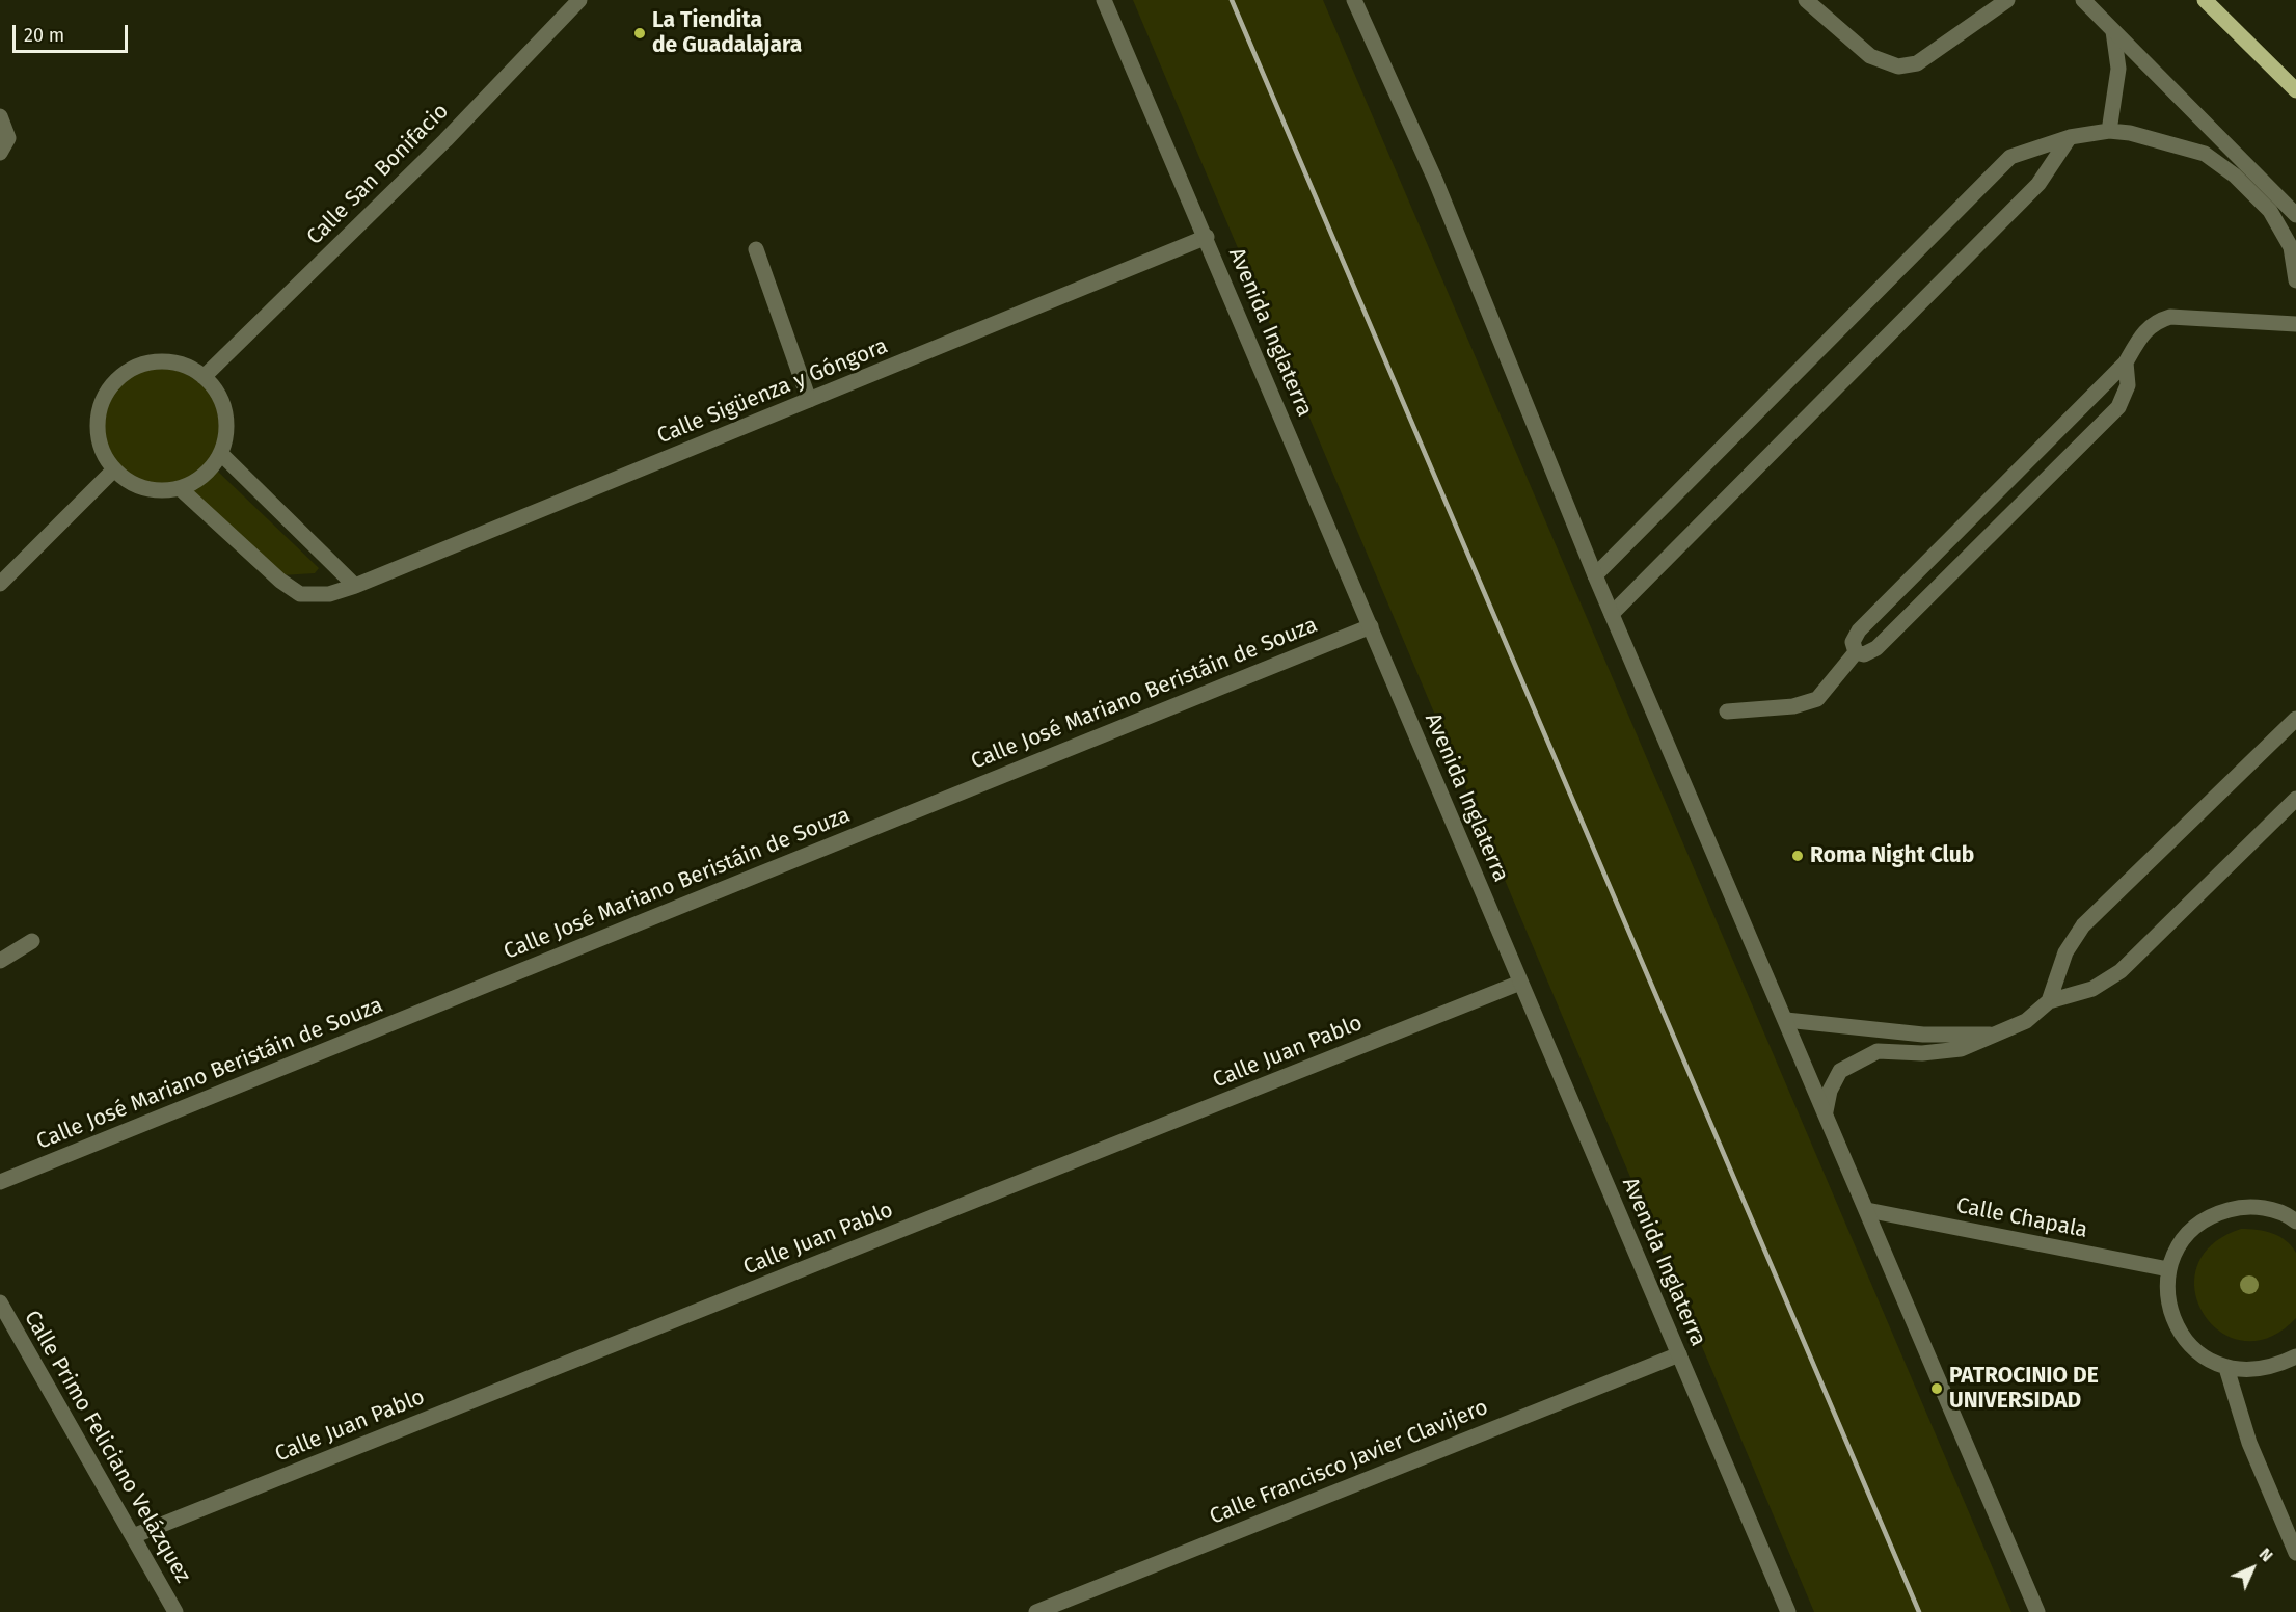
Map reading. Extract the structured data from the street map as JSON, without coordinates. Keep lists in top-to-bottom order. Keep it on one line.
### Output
{"streets":{"street":["Calle San Bonifacio","Avenida Inglaterra","Calle Sigüenza y Góngora","Calle José Mariano Beristáin de Souza","Calle Juan Pablo","Calle Chapala","Calle Primo Feliciano Velázquez","Calle Francisco Javier Clavijero"]},"crossings":[["Calle San Bonifacio","Calle Sigüenza y Góngora"],["Avenida Inglaterra","Calle Sigüenza y Góngora"],["Avenida Inglaterra","Calle José Mariano Beristáin de Souza"],["Avenida Inglaterra","Calle Juan Pablo"],["Avenida Inglaterra","Calle Francisco Javier Clavijero"],["Calle Juan Pablo","Calle Primo Feliciano Velázquez"]],"places":["La Tiendita de Guadalajara","Roma Night Club","PATROCINIO DE UNIVERSIDAD"],"scale_bar":"20 m","north":"top right"}
